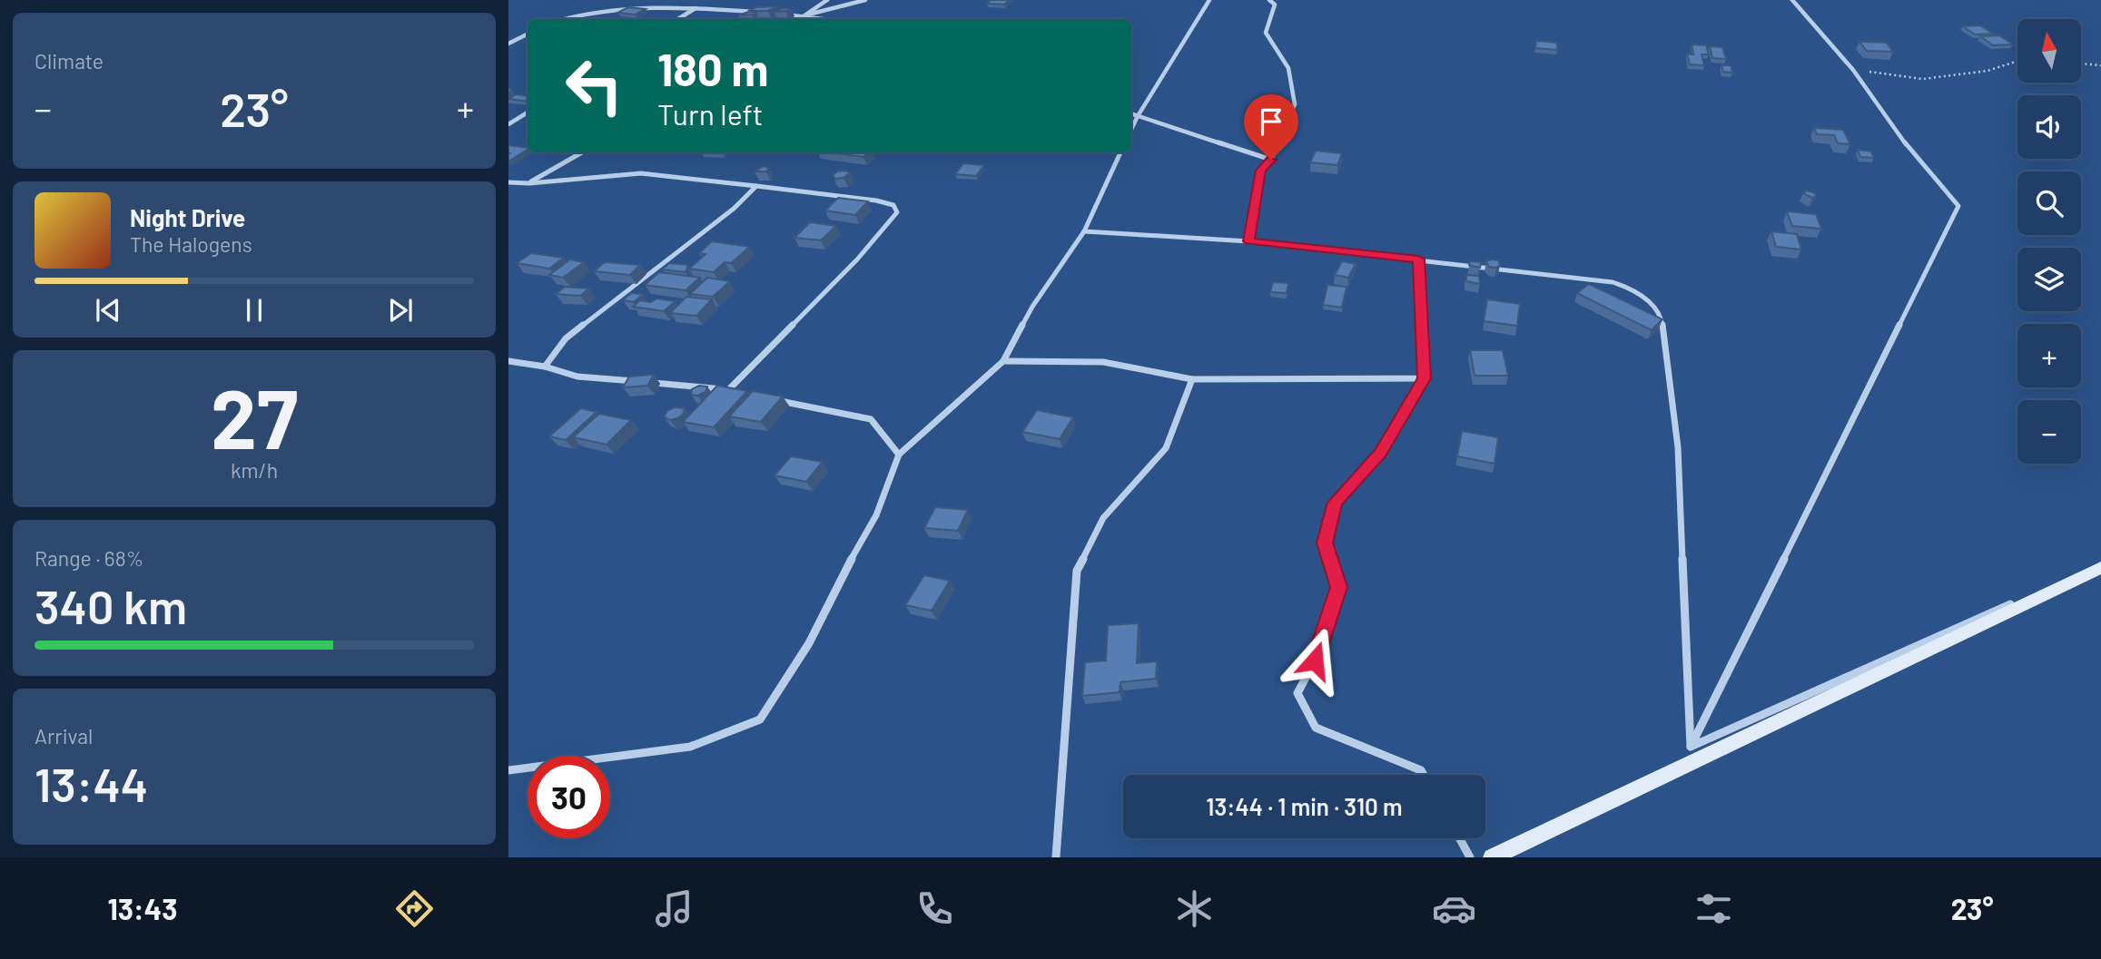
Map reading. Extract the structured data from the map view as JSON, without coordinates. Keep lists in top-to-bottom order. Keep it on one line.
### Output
{"north":"top","page":{"tile":["Climate",["27","km/h"],["Range · 68%","340 km"],["Arrival","13:44"]],"map_buttons":["+","−"],"turn":["180 m","Turn left"],"heat":["−","23°","+"],"song":["Night Drive","The Halogens"],"limit":"30","trip":"13:44 · 1 min · 310 m","tabs":["13:43","23°"]}}
